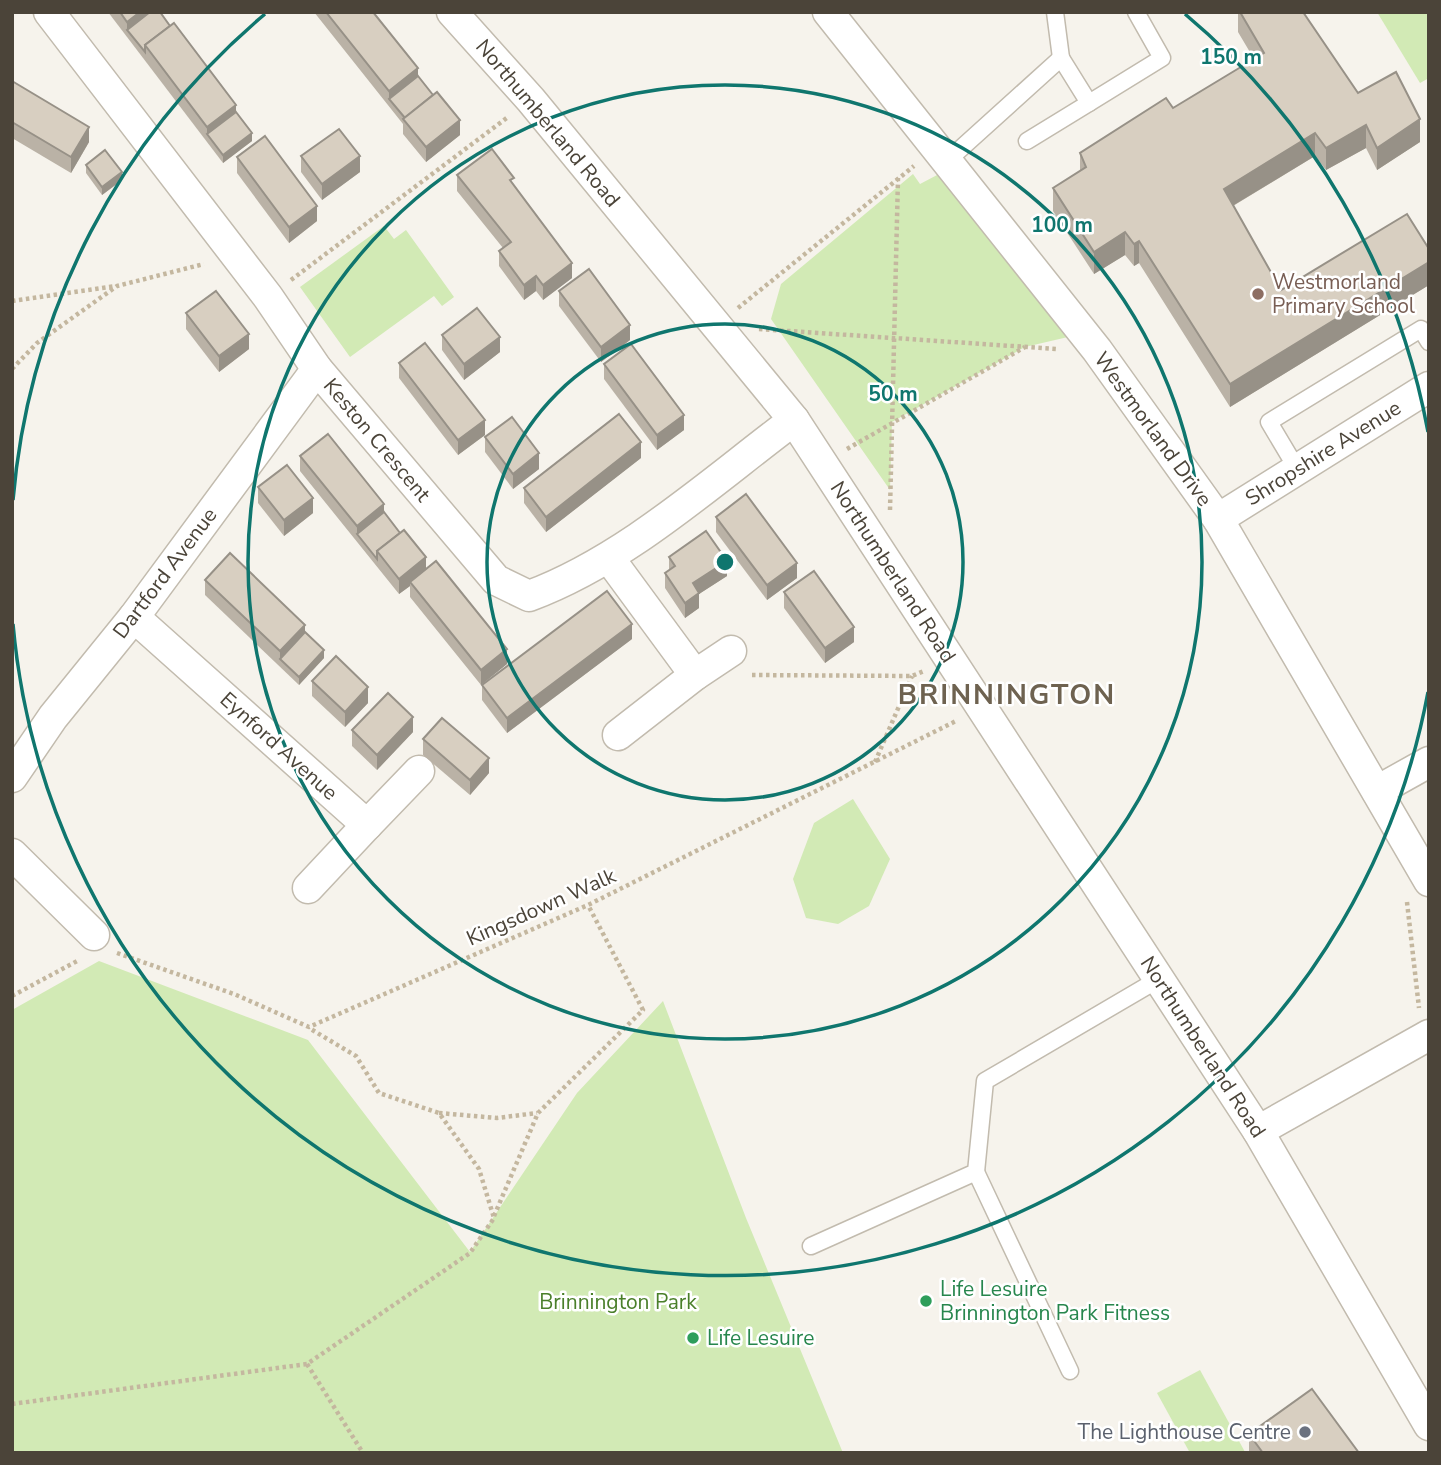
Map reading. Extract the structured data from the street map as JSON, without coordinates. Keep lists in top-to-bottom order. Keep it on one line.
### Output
{"streets":{"street":["Northumberland Road","Westmorland Drive","Keston Crescent","Shropshire Avenue","Dartford Avenue","Eynford Avenue"],"path":["Kingsdown Walk"]},"crossings":[["Northumberland Road","Keston Crescent"],["Northumberland Road","Kingsdown Walk"],["Westmorland Drive","Shropshire Avenue"],["Keston Crescent","Dartford Avenue"],["Dartford Avenue","Eynford Avenue"]],"districts":["BRINNINGTON"],"parks":["Brinnington Park"],"places":["Westmorland Primary School","Life Lesuire Brinnington Park Fitness","Life Lesuire","The Lighthouse Centre"],"rings":["150 m","100 m","50 m"]}
